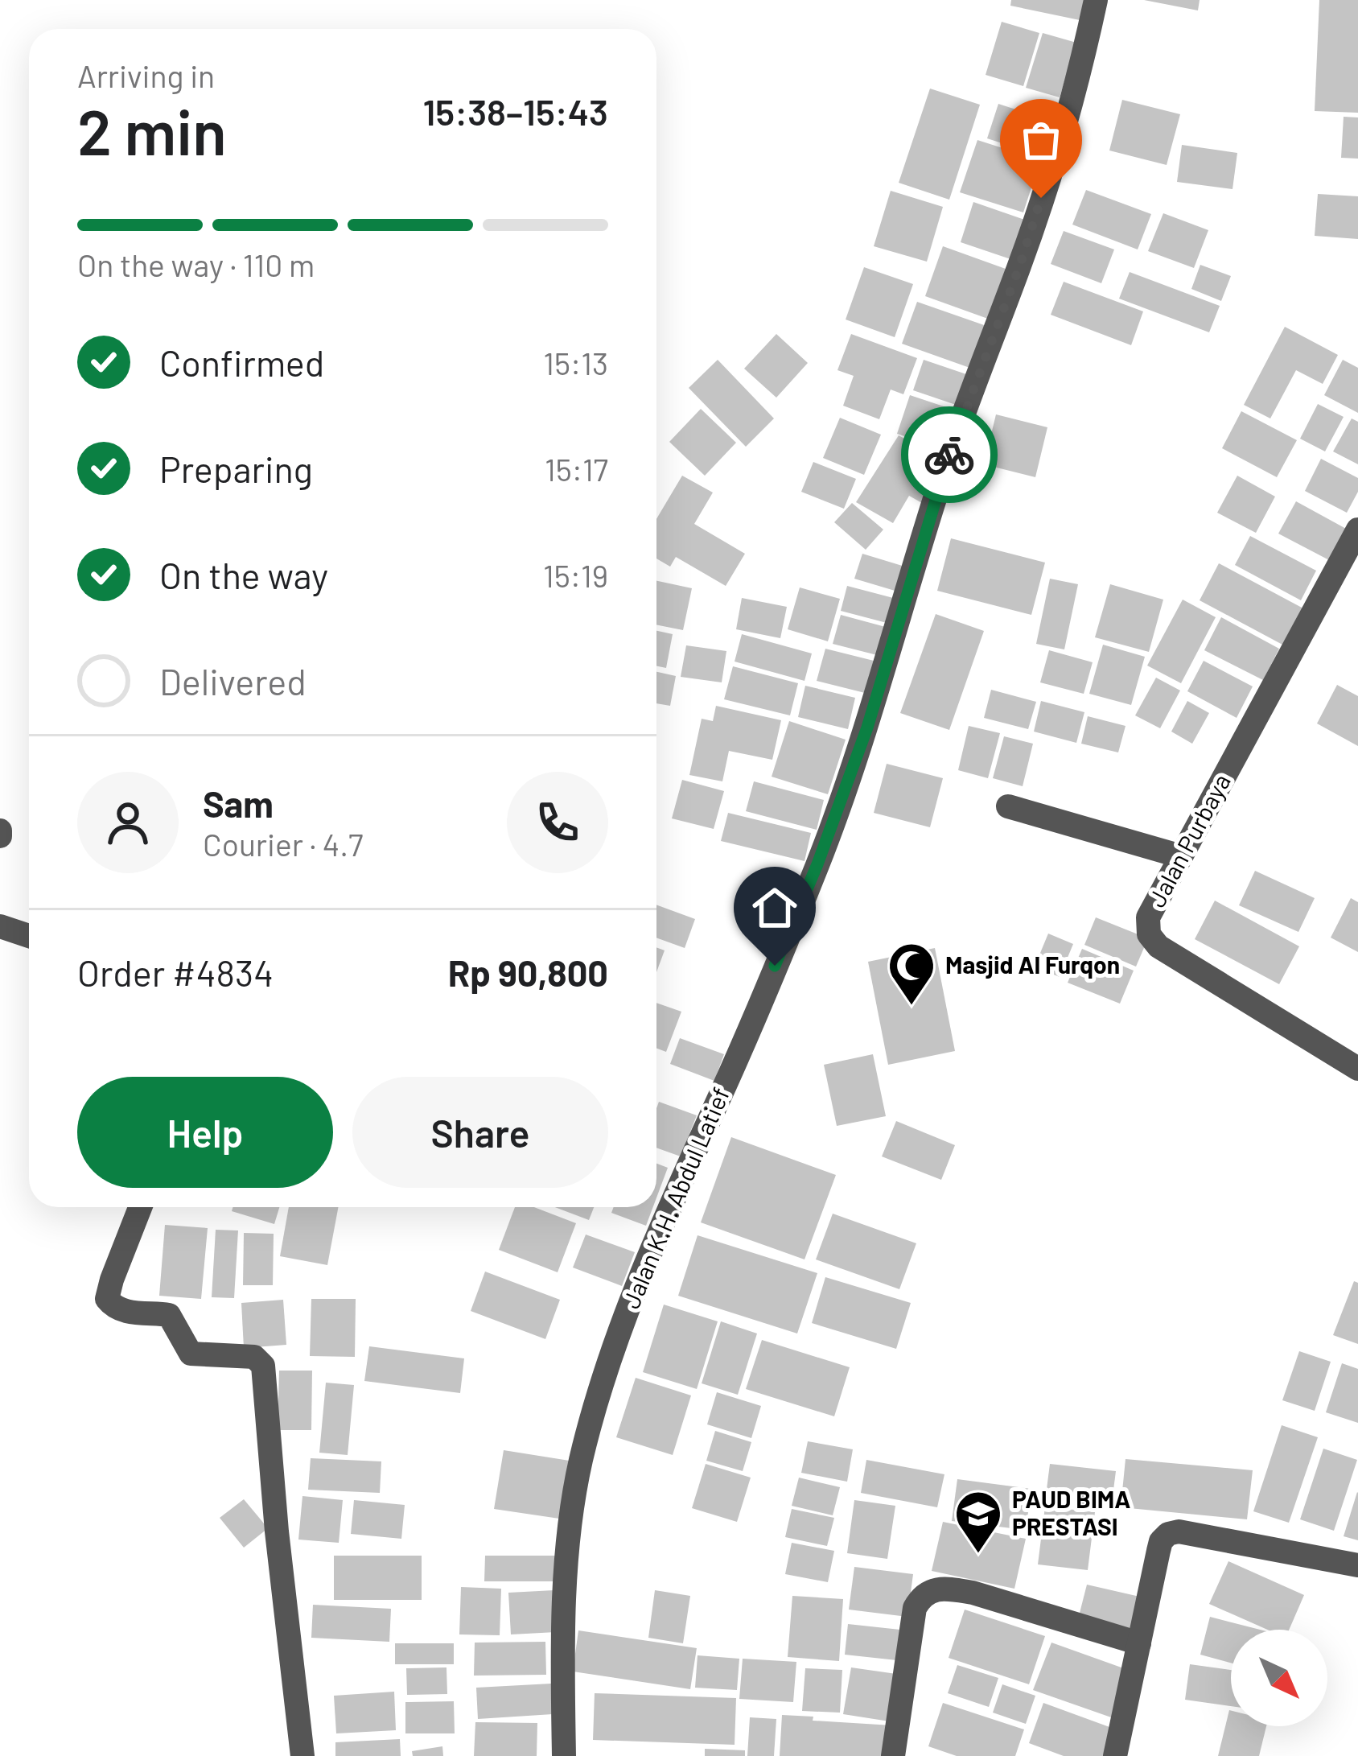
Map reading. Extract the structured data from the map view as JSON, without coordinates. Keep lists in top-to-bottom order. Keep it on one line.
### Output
{"streets":{"street":["Jalan Purbaya","Jalan K.H. Abdul Latief"]},"places":{"mosque":["Masjid Al Furqon"],"school or university":["PAUD BIMA PRESTASI"]},"north":"bottom right","page":{"heading":["2 min","Arriving in","15:38–15:43"],"panel":["Sam","Courier · 4.7","Order #4834","Rp 90,800"],"bar":"On the way · 110 m","list":[["Confirmed","15:13"],["Preparing","15:17"],["On the way","15:19"],"Delivered"],"buttons":["Help","Share"]}}
